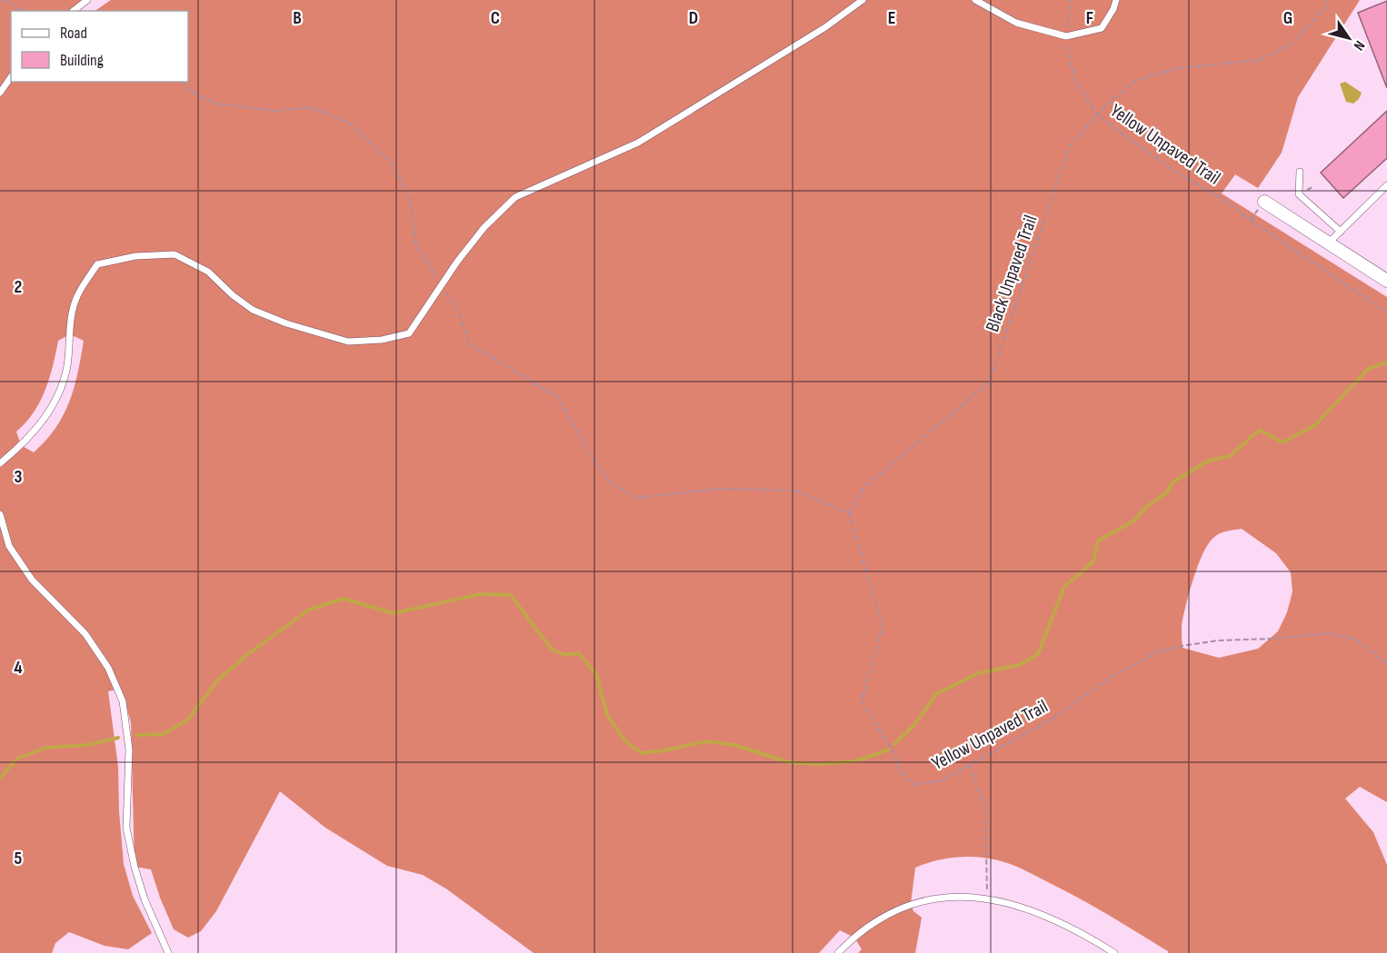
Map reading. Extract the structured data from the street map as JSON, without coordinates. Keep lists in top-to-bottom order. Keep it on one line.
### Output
{"streets":{"path":["Yellow Unpaved Trail","Black Unpaved Trail"]},"crossings":[["Yellow Unpaved Trail","Black Unpaved Trail"]],"legend":["Road","Building"],"north":"bottom right","grid":{"columns":["B","C","D","E","F","G"],"rows":["2","3","4","5"]}}
